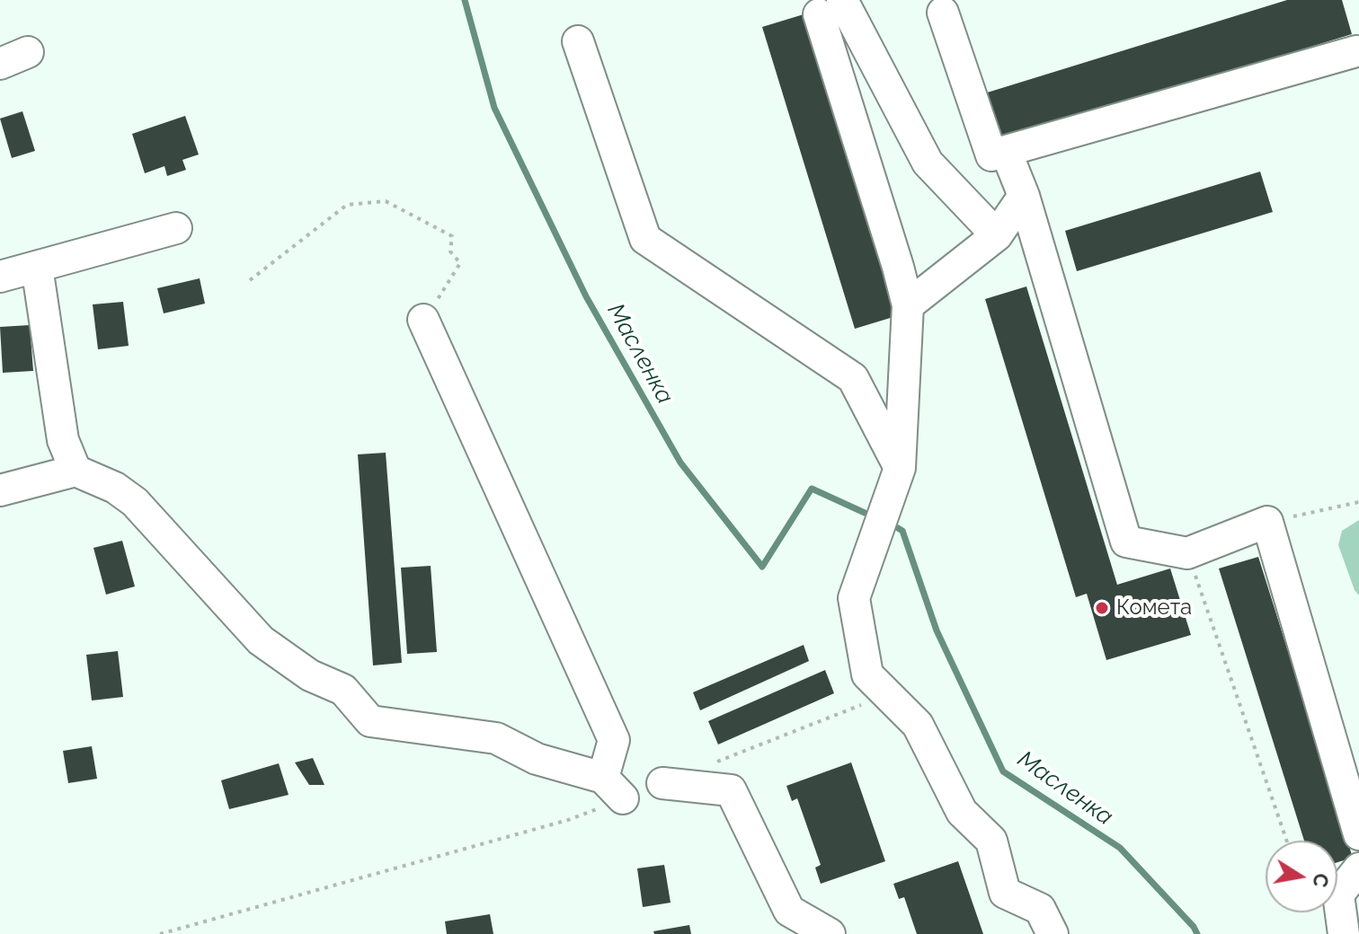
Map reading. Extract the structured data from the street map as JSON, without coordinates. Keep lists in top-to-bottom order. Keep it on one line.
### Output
{"water":["Масленка"],"places":["Комета"],"north":"right"}
